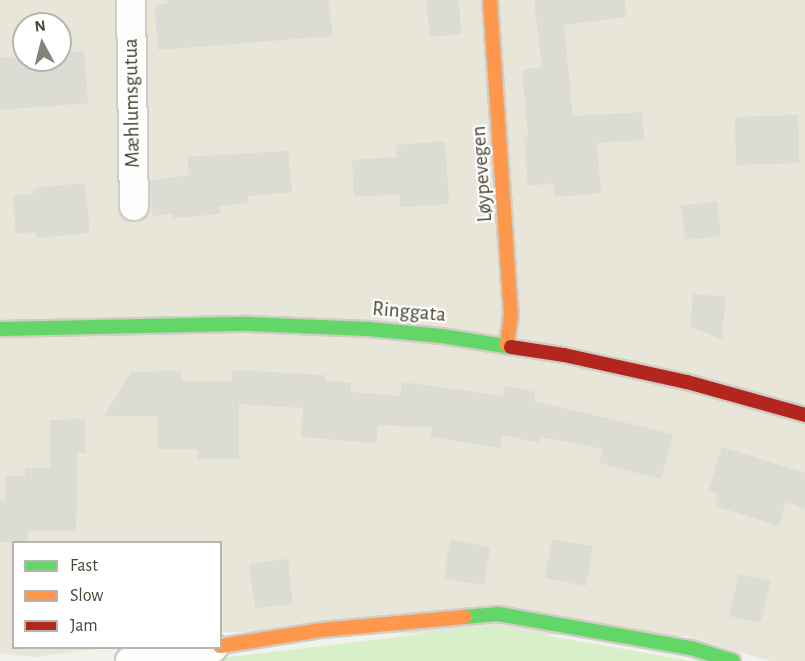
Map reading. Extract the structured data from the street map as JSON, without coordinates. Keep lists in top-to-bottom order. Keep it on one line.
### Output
{"streets":{"street":["Mæhlumsgutua","Løypevegen","Ringgata"]},"crossings":[["Løypevegen","Ringgata"]],"legend":["Fast","Slow","Jam"],"north":"top"}
